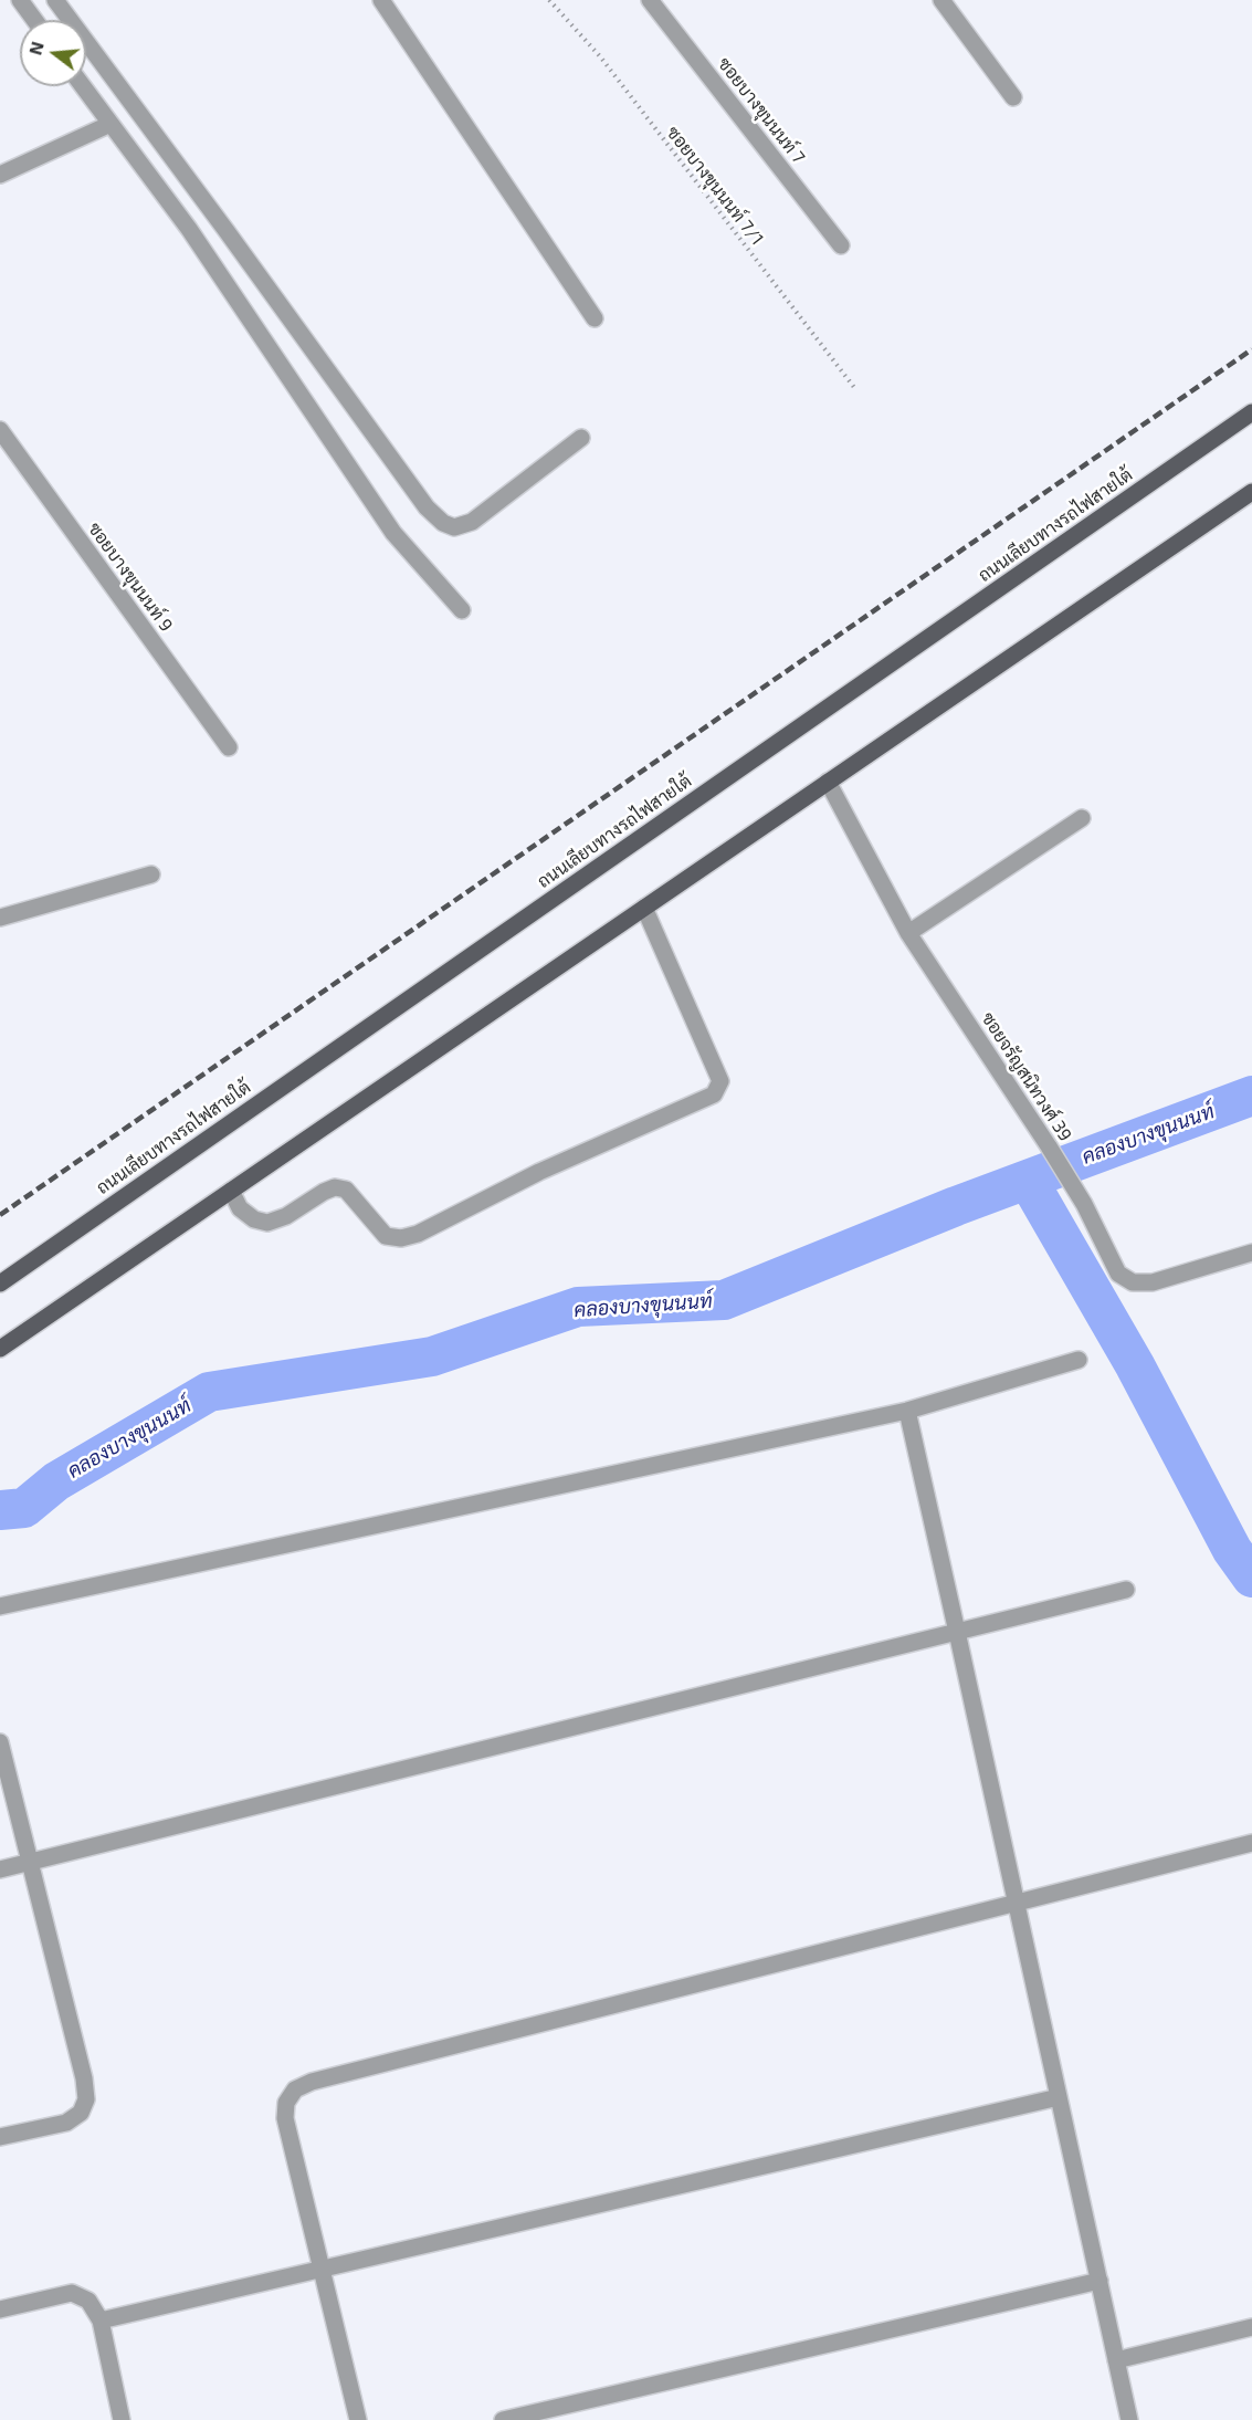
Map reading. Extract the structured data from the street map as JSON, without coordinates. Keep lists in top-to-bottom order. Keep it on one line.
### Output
{"streets":{"main road":["ถนนเลียบทางรถไฟสายใต้"],"street":["ซอยบางขุนนนท์ 7","ซอยบางขุนนนท์ 9","ซอยจรัญสนิทวงศ์ 39"],"path":["ซอยบางขุนนนท์ 7/1"]},"water":["คลองบางขุนนนท์"],"north":"left"}
